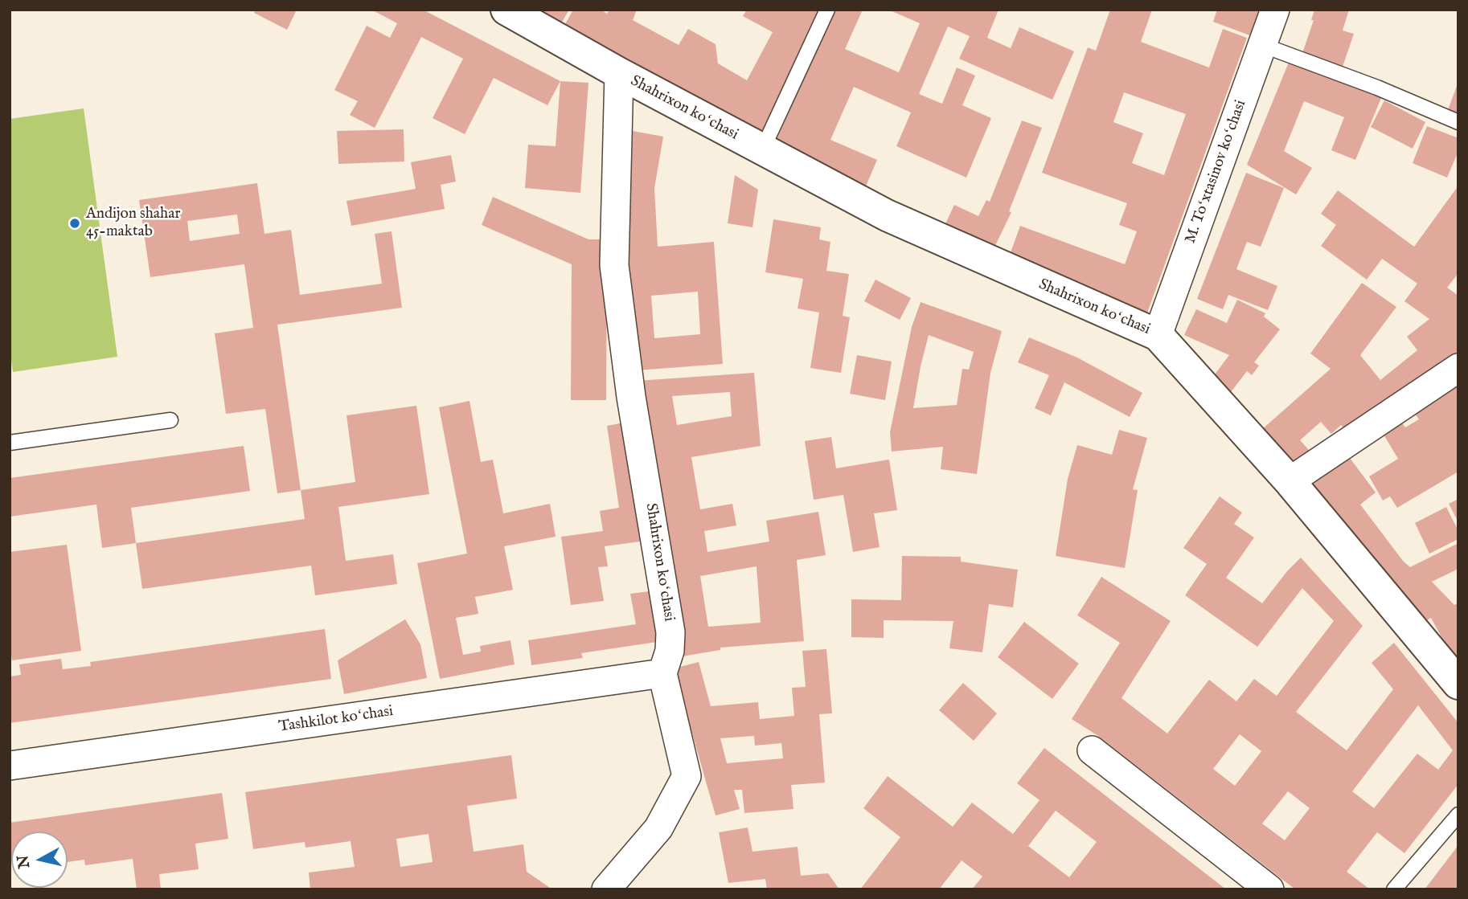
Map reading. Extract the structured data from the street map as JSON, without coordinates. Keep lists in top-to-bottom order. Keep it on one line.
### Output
{"streets":{"street":["Shahrixon koʻchasi","M. Toʻxtasinov koʻchasi","Tashkilot koʻchasi"]},"crossings":[["Shahrixon koʻchasi","M. Toʻxtasinov koʻchasi"],["Shahrixon koʻchasi","Tashkilot koʻchasi"]],"places":["Andijon shahar 45-maktab"],"north":"left"}
